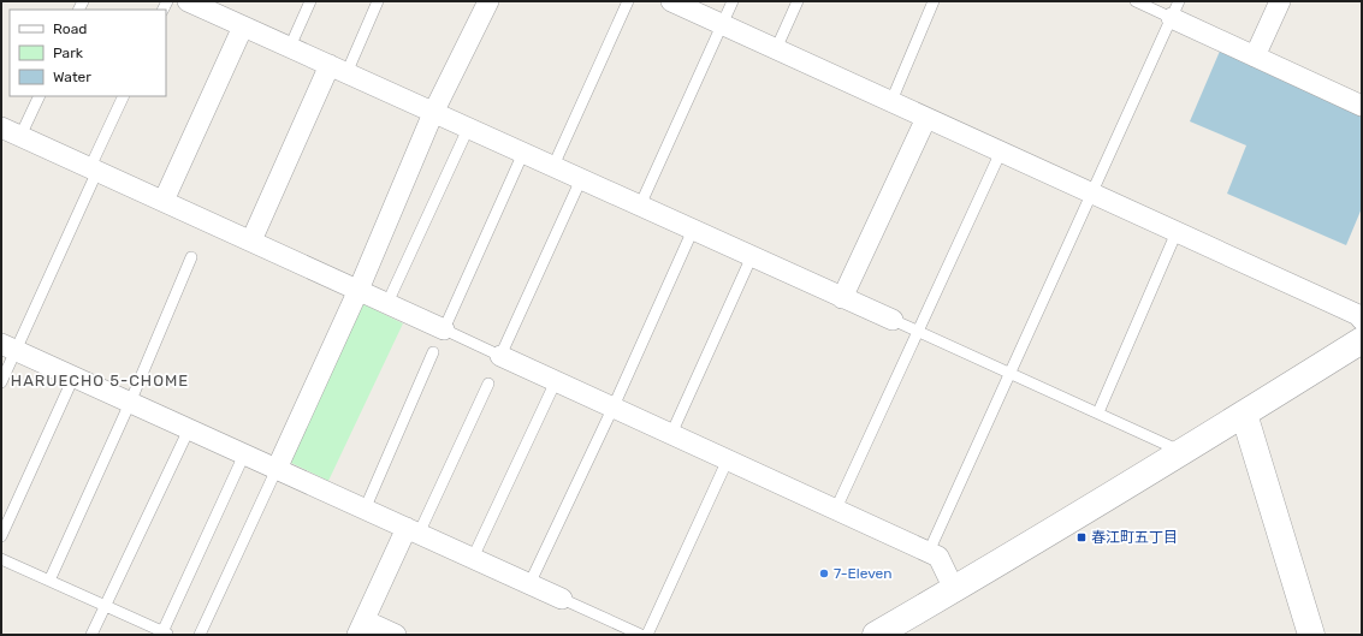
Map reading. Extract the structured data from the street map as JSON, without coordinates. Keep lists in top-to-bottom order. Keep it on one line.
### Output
{"districts":["HARUECHO 5-CHOME"],"places":{"transit":["春江町五丁目"],"other":["7-Eleven"]},"legend":["Road","Park","Water"]}
